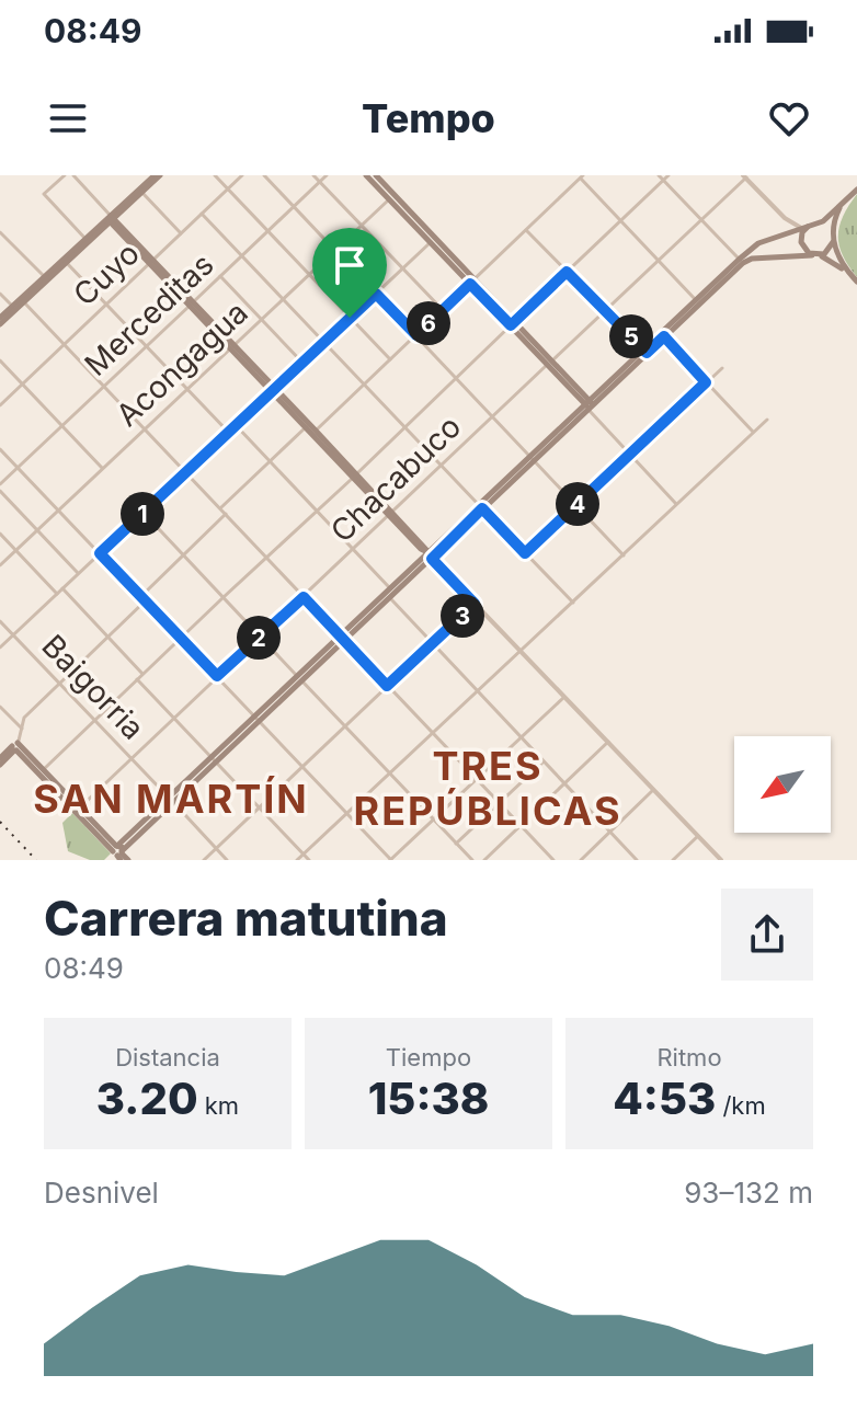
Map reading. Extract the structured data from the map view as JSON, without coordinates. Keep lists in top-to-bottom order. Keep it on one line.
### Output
{"streets":{"street":["Cuyo","Merceditas","Acongagua","Chacabuco","Baigorria"]},"crossings":[["Chacabuco","Baigorria"]],"districts":["TRES REPÚBLICAS","SAN MARTÍN"],"north":"bottom left","page":{"status":"08:49","header":"Tempo","pins":["6","5","4","1","3","2"],"heading":["Carrera matutina","08:49"],"stats":[["Distancia","3.20 km"],["Tiempo","15:38"],["Ritmo","4:53 /km"]],"chart":["Desnivel","93–132 m"]}}
